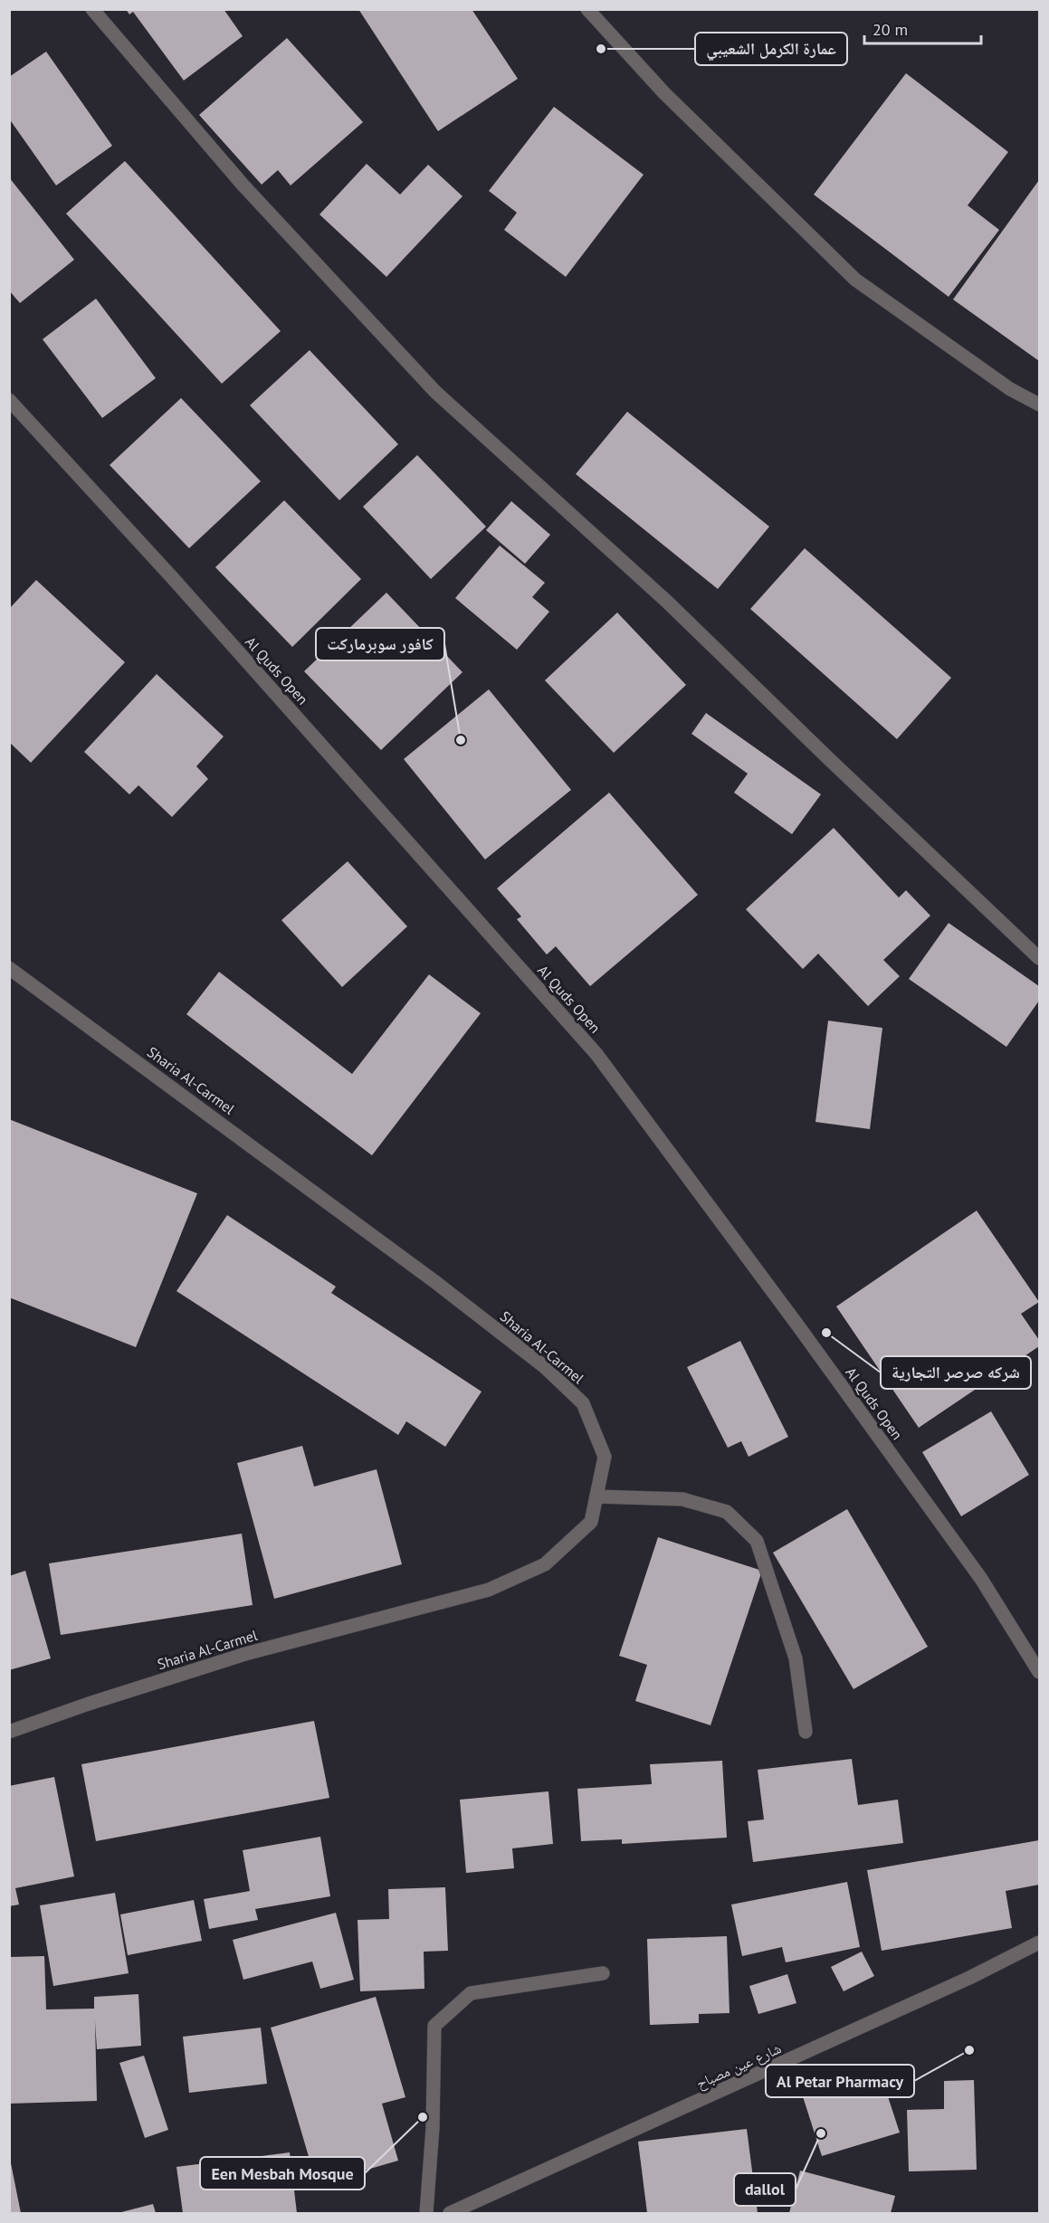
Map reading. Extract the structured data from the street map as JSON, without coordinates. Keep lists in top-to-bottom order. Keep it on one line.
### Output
{"streets":{"street":["Al Quds Open","Sharia Al-Carmel","شارع عين مصباح"]},"places":["عمارة الكرمل الشعيبي","كافور سوبرماركت","شركه صرصر التجارية","Al Petar Pharmacy","Een Mesbah Mosque","dallol"],"scale_bar":"20 m"}
